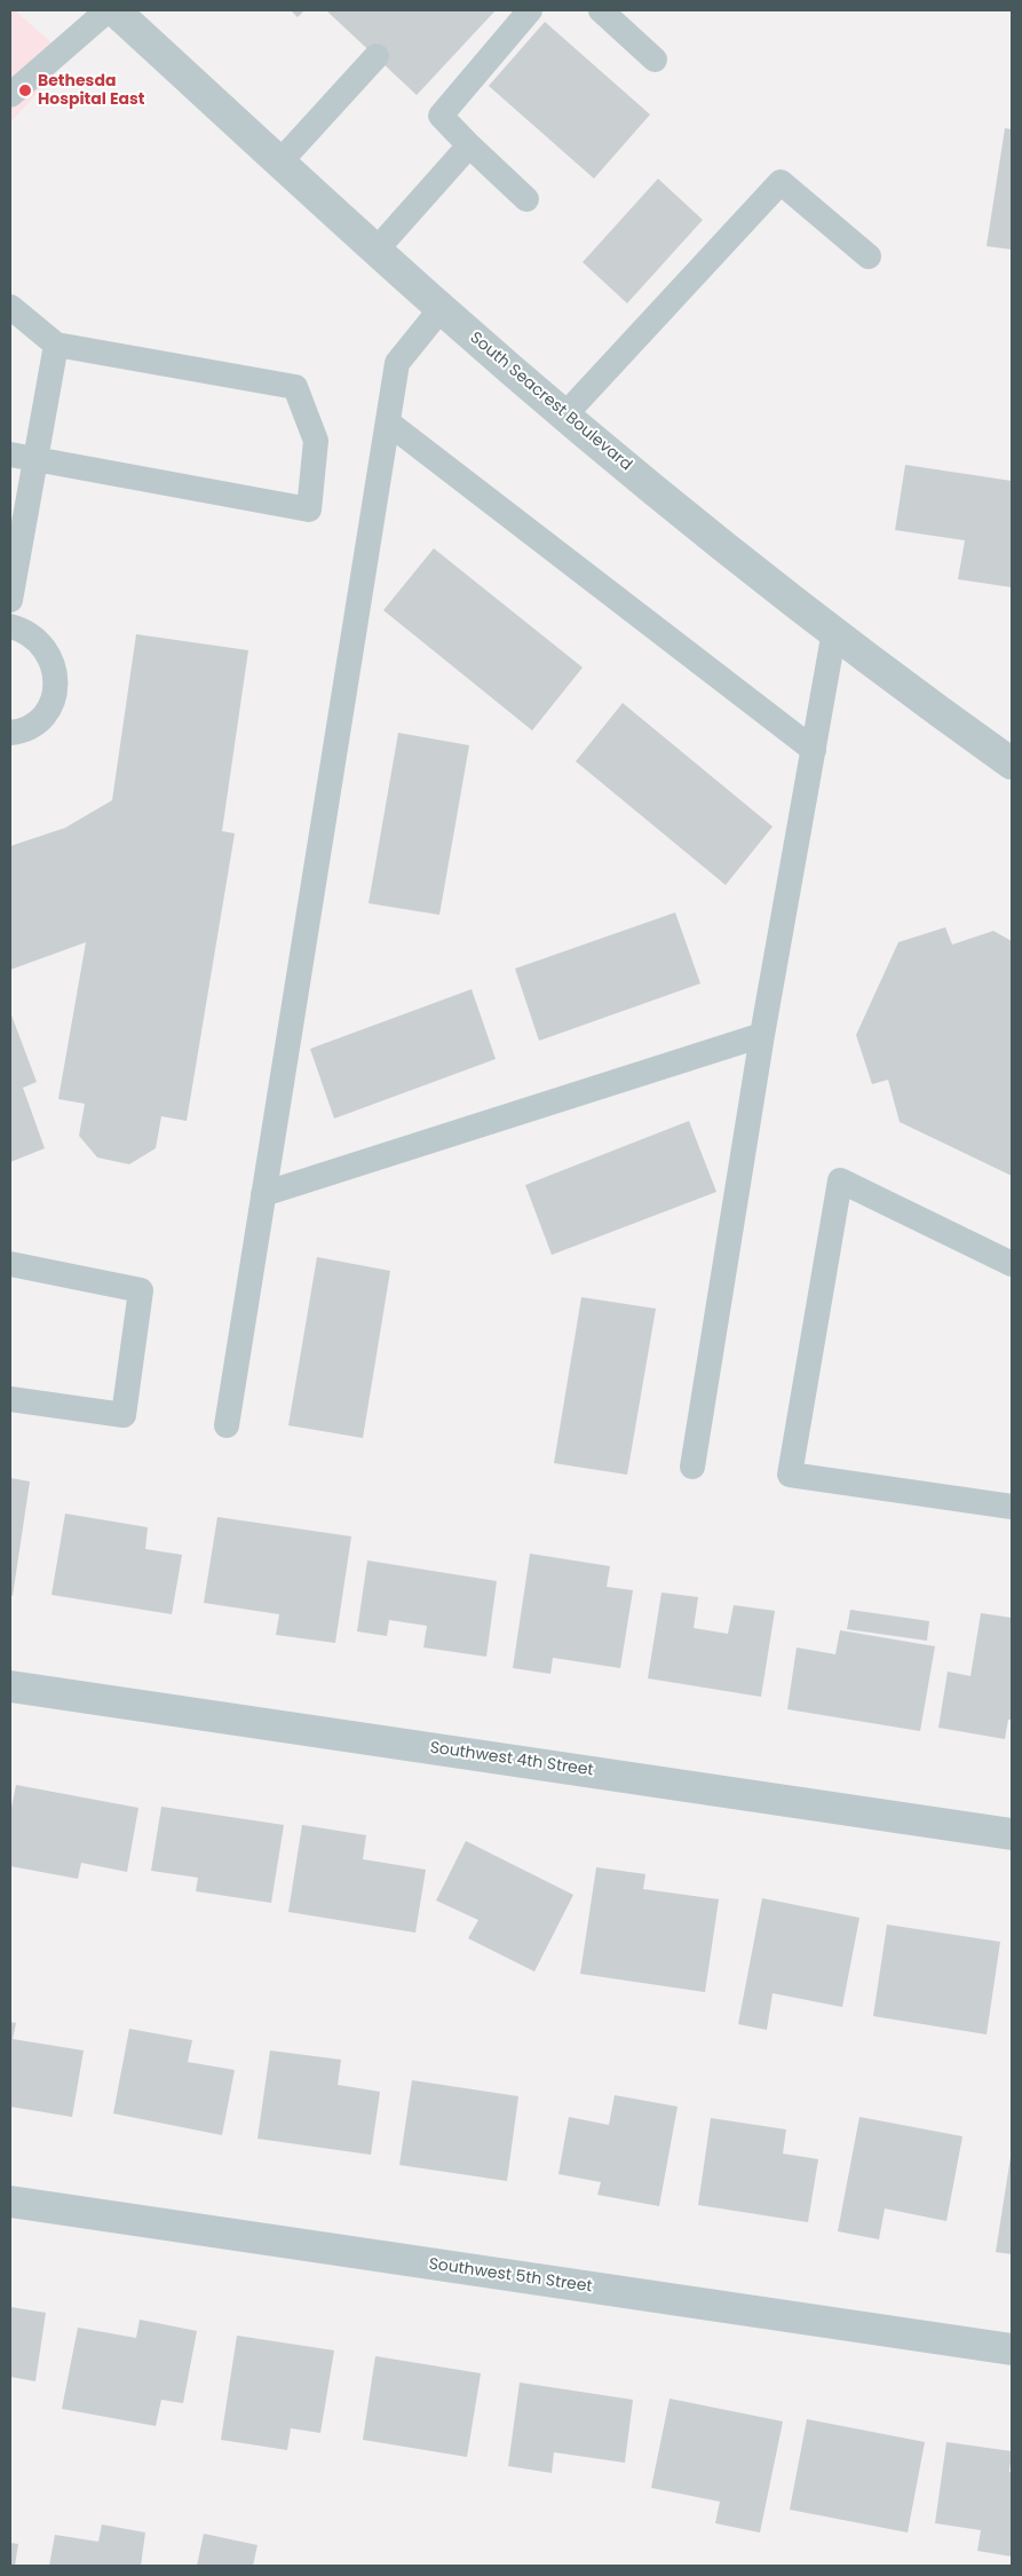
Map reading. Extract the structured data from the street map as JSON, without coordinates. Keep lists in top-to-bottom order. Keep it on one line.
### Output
{"streets":{"street":["South Seacrest Boulevard","Southwest 4th Street","Southwest 5th Street"]},"places":["Bethesda Hospital East"]}
